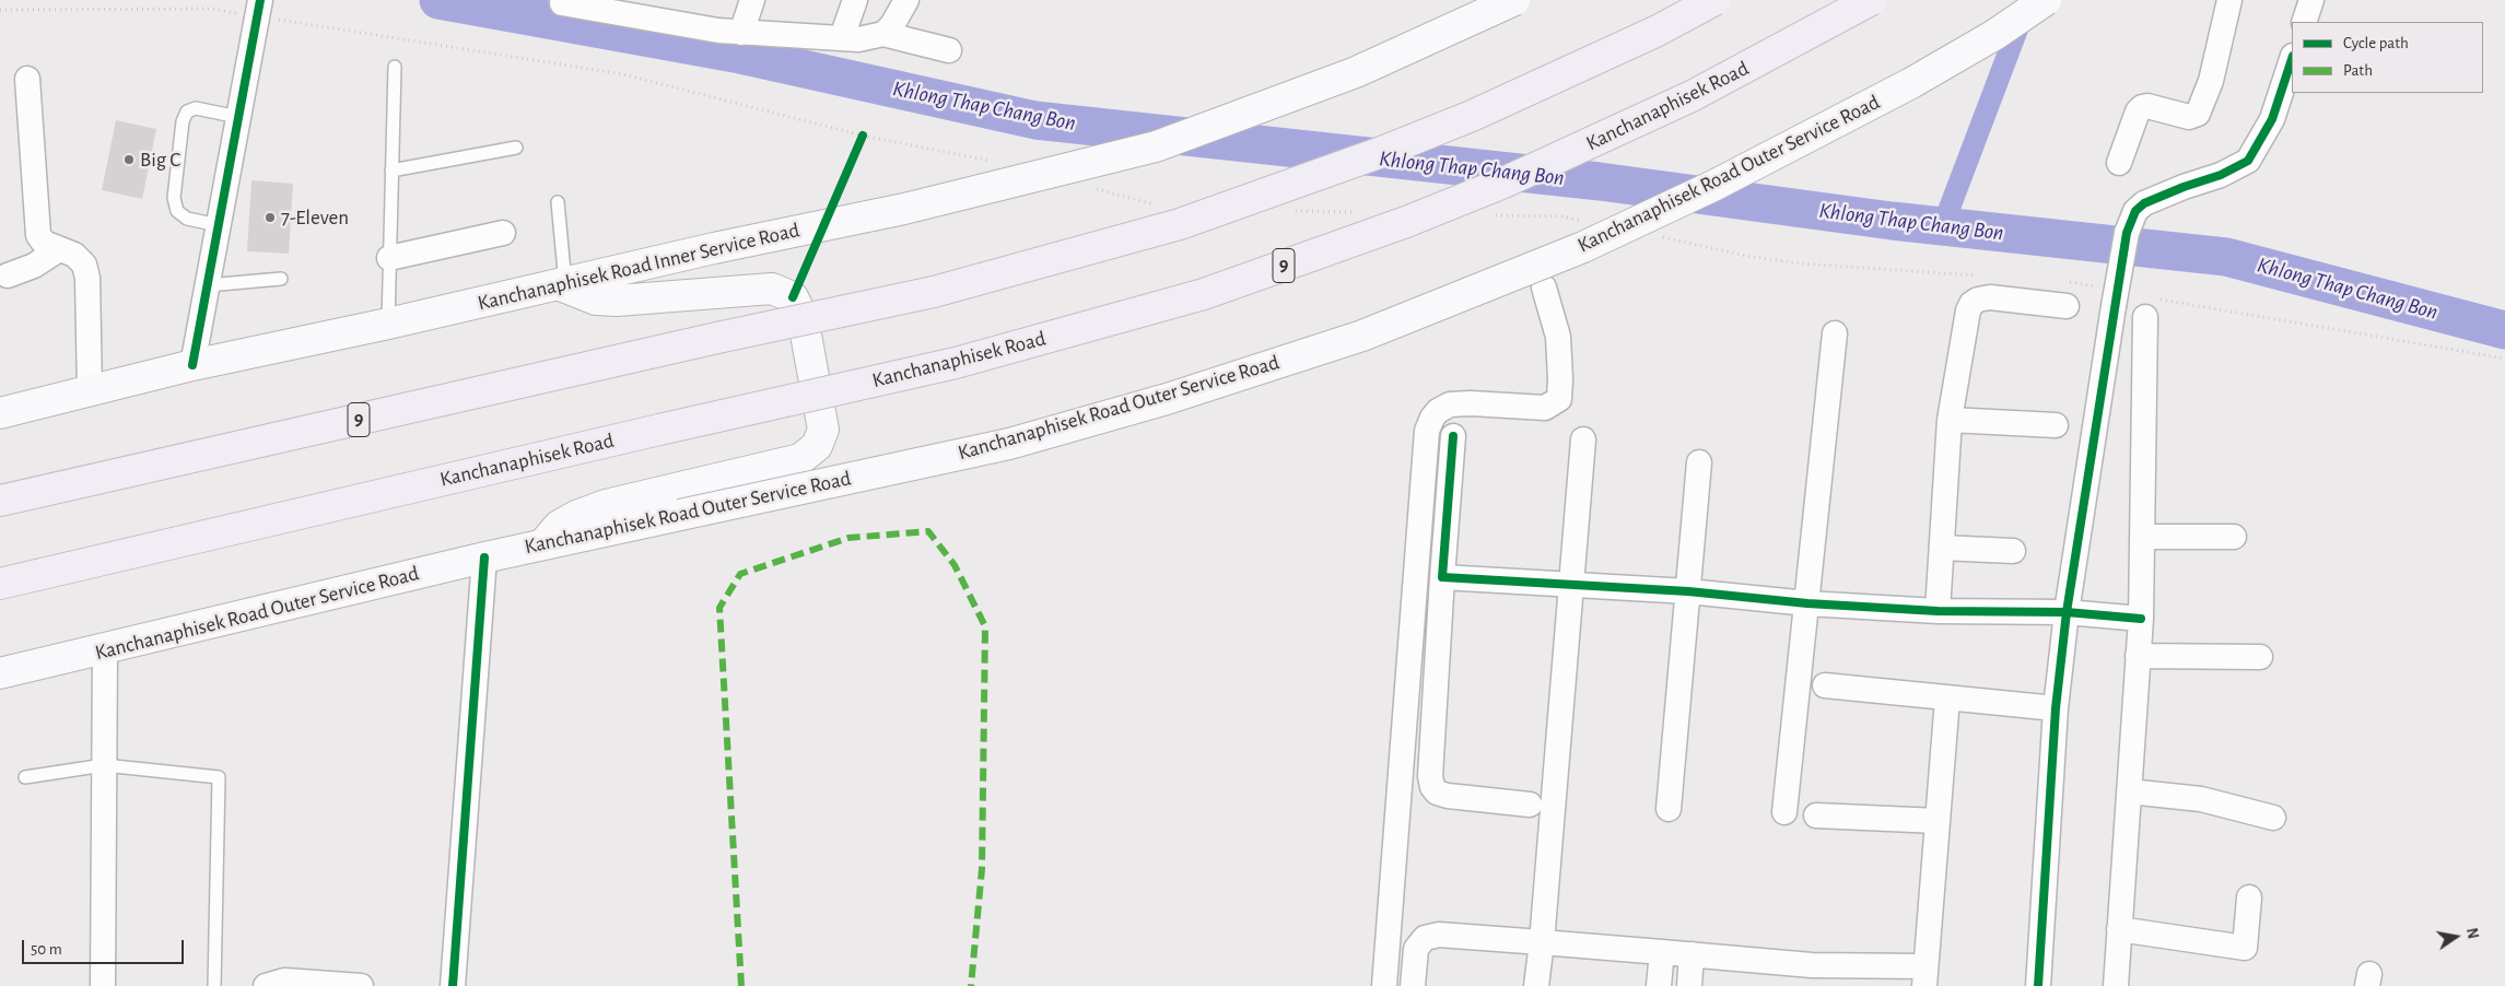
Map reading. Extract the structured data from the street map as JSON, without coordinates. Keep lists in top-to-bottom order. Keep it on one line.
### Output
{"streets":{"highway":["Kanchanaphisek Road","9"],"main road":["Kanchanaphisek Road Outer Service Road","Kanchanaphisek Road Inner Service Road"]},"water":["Khlong Thap Chang Bon"],"places":["Big C","7-Eleven"],"legend":["Cycle path","Path"],"scale_bar":"50 m","north":"right"}
